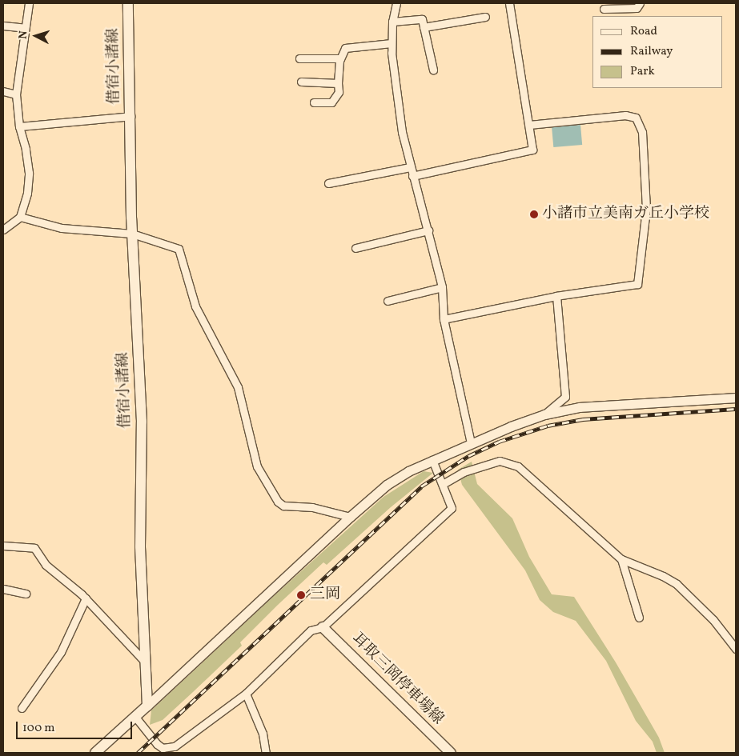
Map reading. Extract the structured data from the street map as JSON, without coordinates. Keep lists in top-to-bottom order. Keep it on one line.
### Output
{"streets":{"main road":["借宿小諸線","耳取三岡停車場線"]},"places":["小諸市立美南ガ丘小学校","三岡"],"legend":["Road","Railway","Park"],"scale_bar":"100 m","north":"left"}
